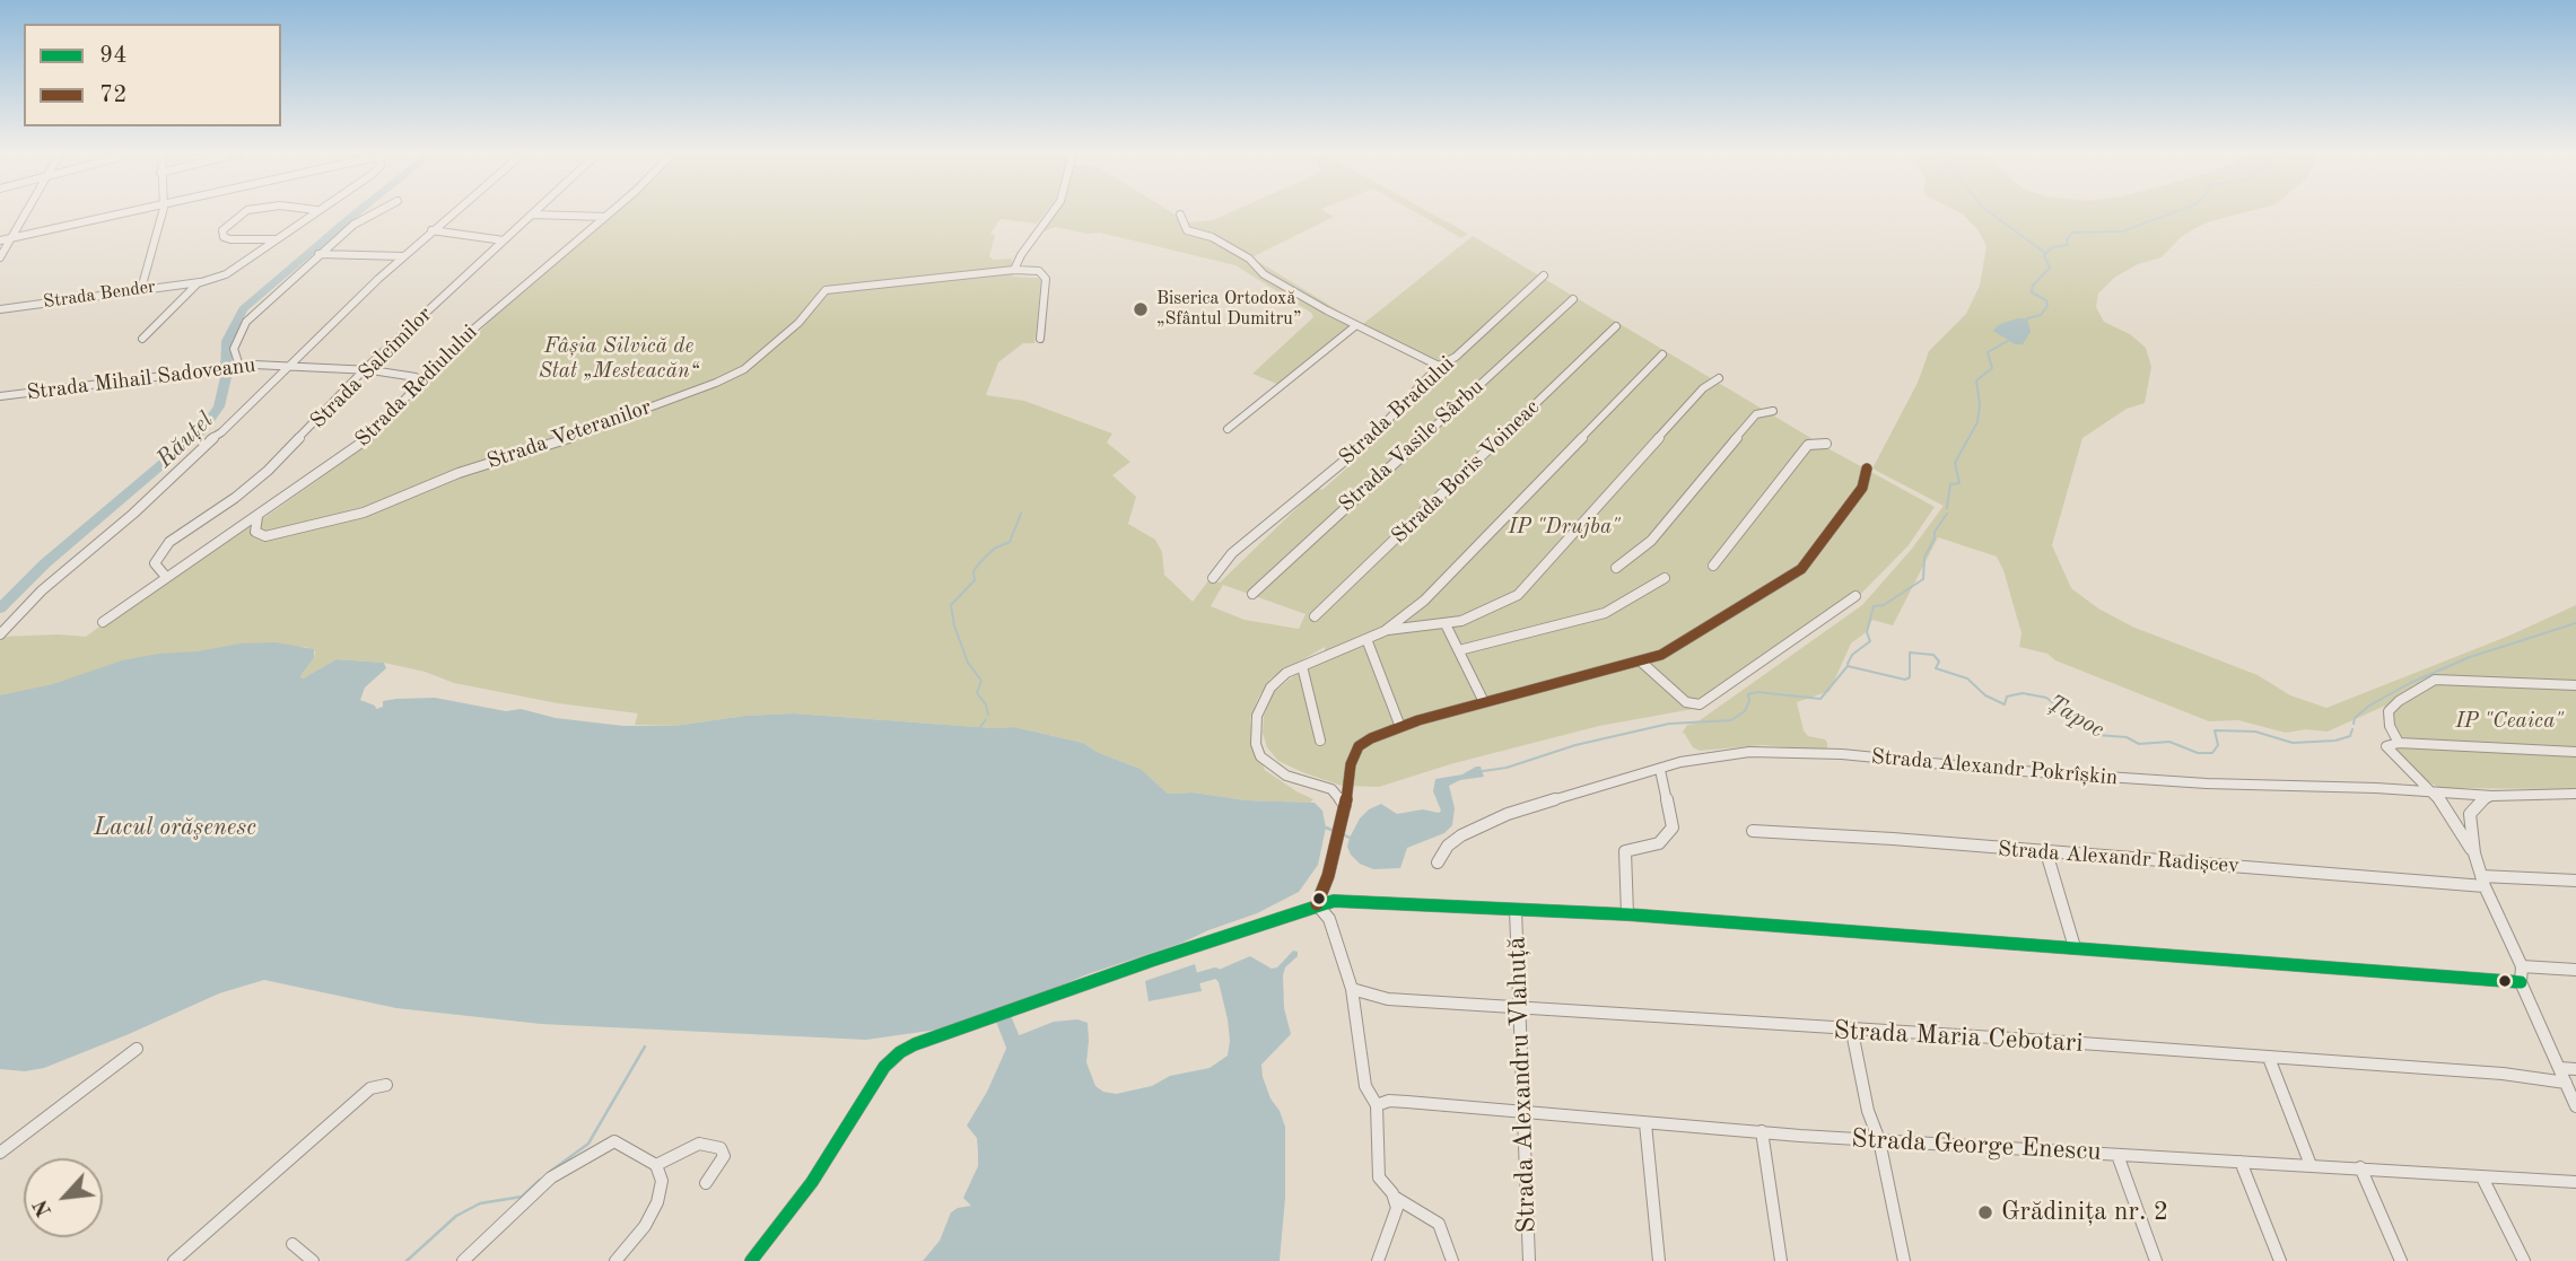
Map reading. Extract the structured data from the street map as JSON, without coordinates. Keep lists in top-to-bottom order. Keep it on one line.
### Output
{"streets":{"street":["Strada Bender","Strada Salcîmilor","Strada Mihail Sadoveanu","Strada Rediulului","Strada Bradului","Strada Veteranilor","Strada Vasile Sârbu","Strada Boris Voineac","Strada Alexandr Pokrîșkin","Strada Alexandr Radișcev","Strada Maria Cebotari","Strada Аlexandru Vlahuță","Strada George Enescu"]},"crossings":[["Strada Salcîmilor","Strada Mihail Sadoveanu"],["Strada Salcîmilor","Strada Rediulului"],["Strada Mihail Sadoveanu","Strada Rediulului"],["Strada Rediulului","Strada Veteranilor"],["Strada Maria Cebotari","Strada Аlexandru Vlahuță"],["Strada Аlexandru Vlahuță","Strada George Enescu"]],"water":["Răuțel","Țapoc","Lacul orăşenesc"],"parks":["Fâșia Silvică de Stat „Mesteacăn“","IP \"Drujba\"","IP \"Ceaica\""],"places":["Biserica Ortodoxă „Sfântul Dumitru”","Grădinița nr. 2"],"lines":["transit line 72","transit line 94"],"legend":["94","72"],"north":"bottom left"}
